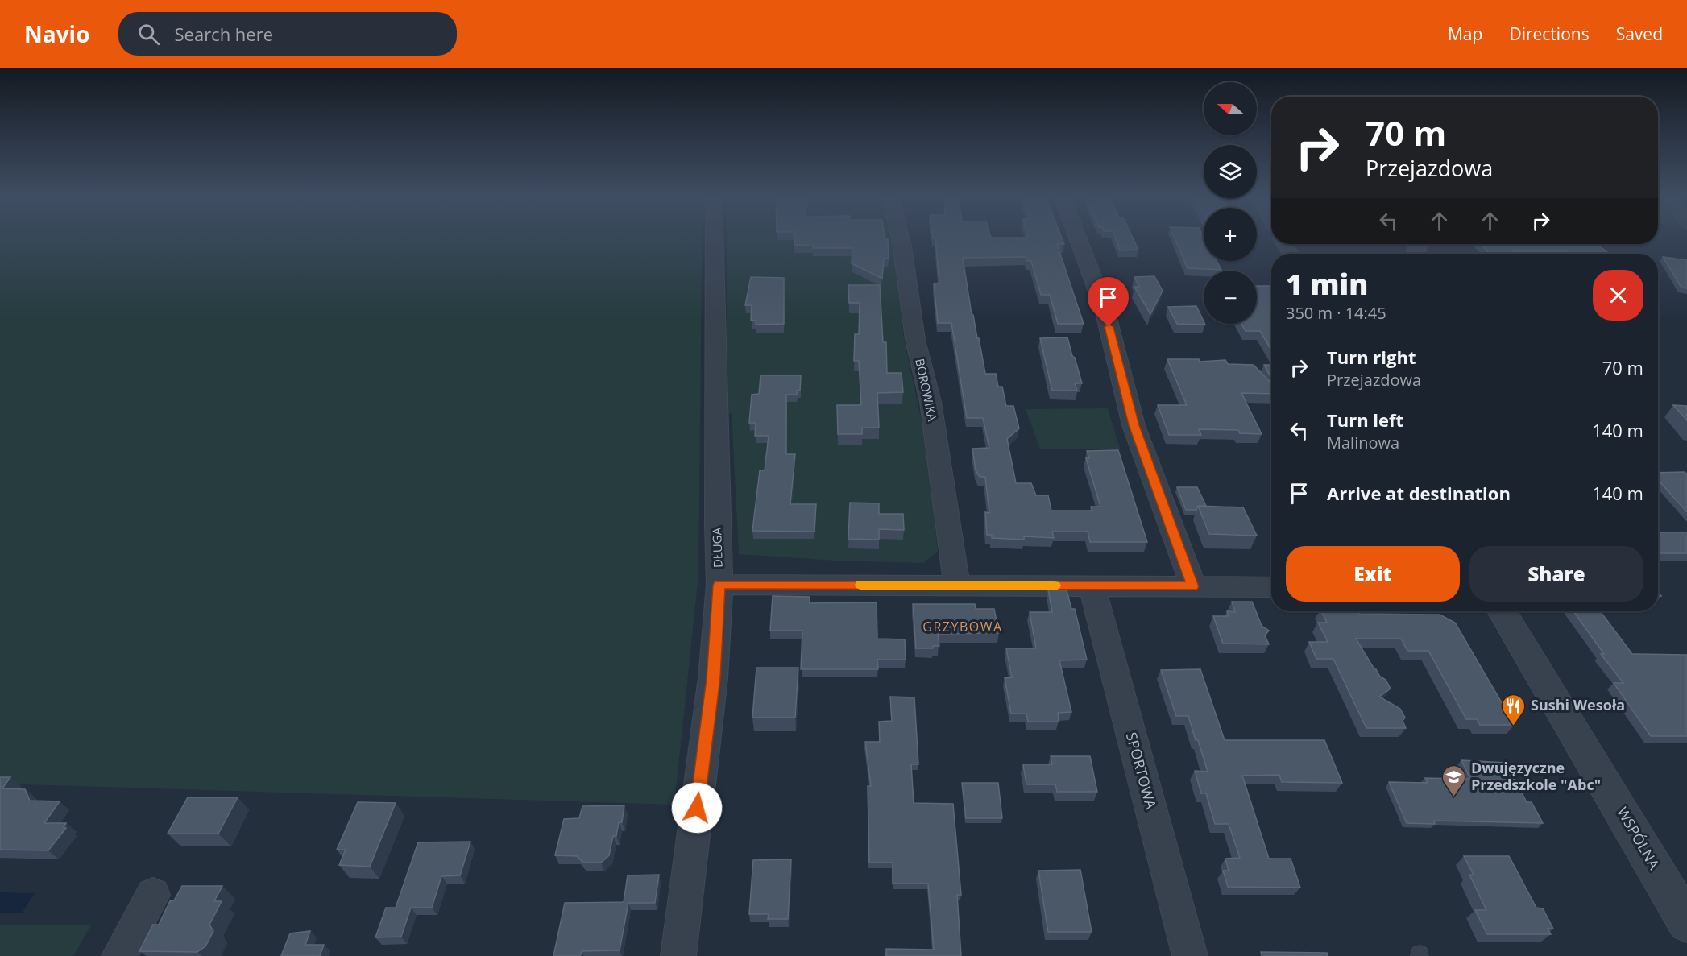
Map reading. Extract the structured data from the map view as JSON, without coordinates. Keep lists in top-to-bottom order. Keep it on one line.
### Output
{"streets":{"street":["BOROWIKA","DŁUGA","SPORTOWA","WSPÓLNA"]},"districts":["GRZYBOWA"],"places":{"restaurant":["Sushi Wesoła"],"school or university":["Dwujęzyczne Przedszkole \"Abc\""]},"north":"left","page":{"header":"Navio","search":"Search here","nav":["Map","Directions","Saved"],"map_buttons":["+","−"],"turn":["70 m","Przejazdowa"],"heading":["1 min","350 m · 14:45"],"list":[{"name":"Turn right","note":"Przejazdowa","value":"70 m"},{"name":"Turn left","note":"Malinowa","value":"140 m"},{"name":"Arrive at destination","value":"140 m"}],"buttons":["Exit","Share"]}}
